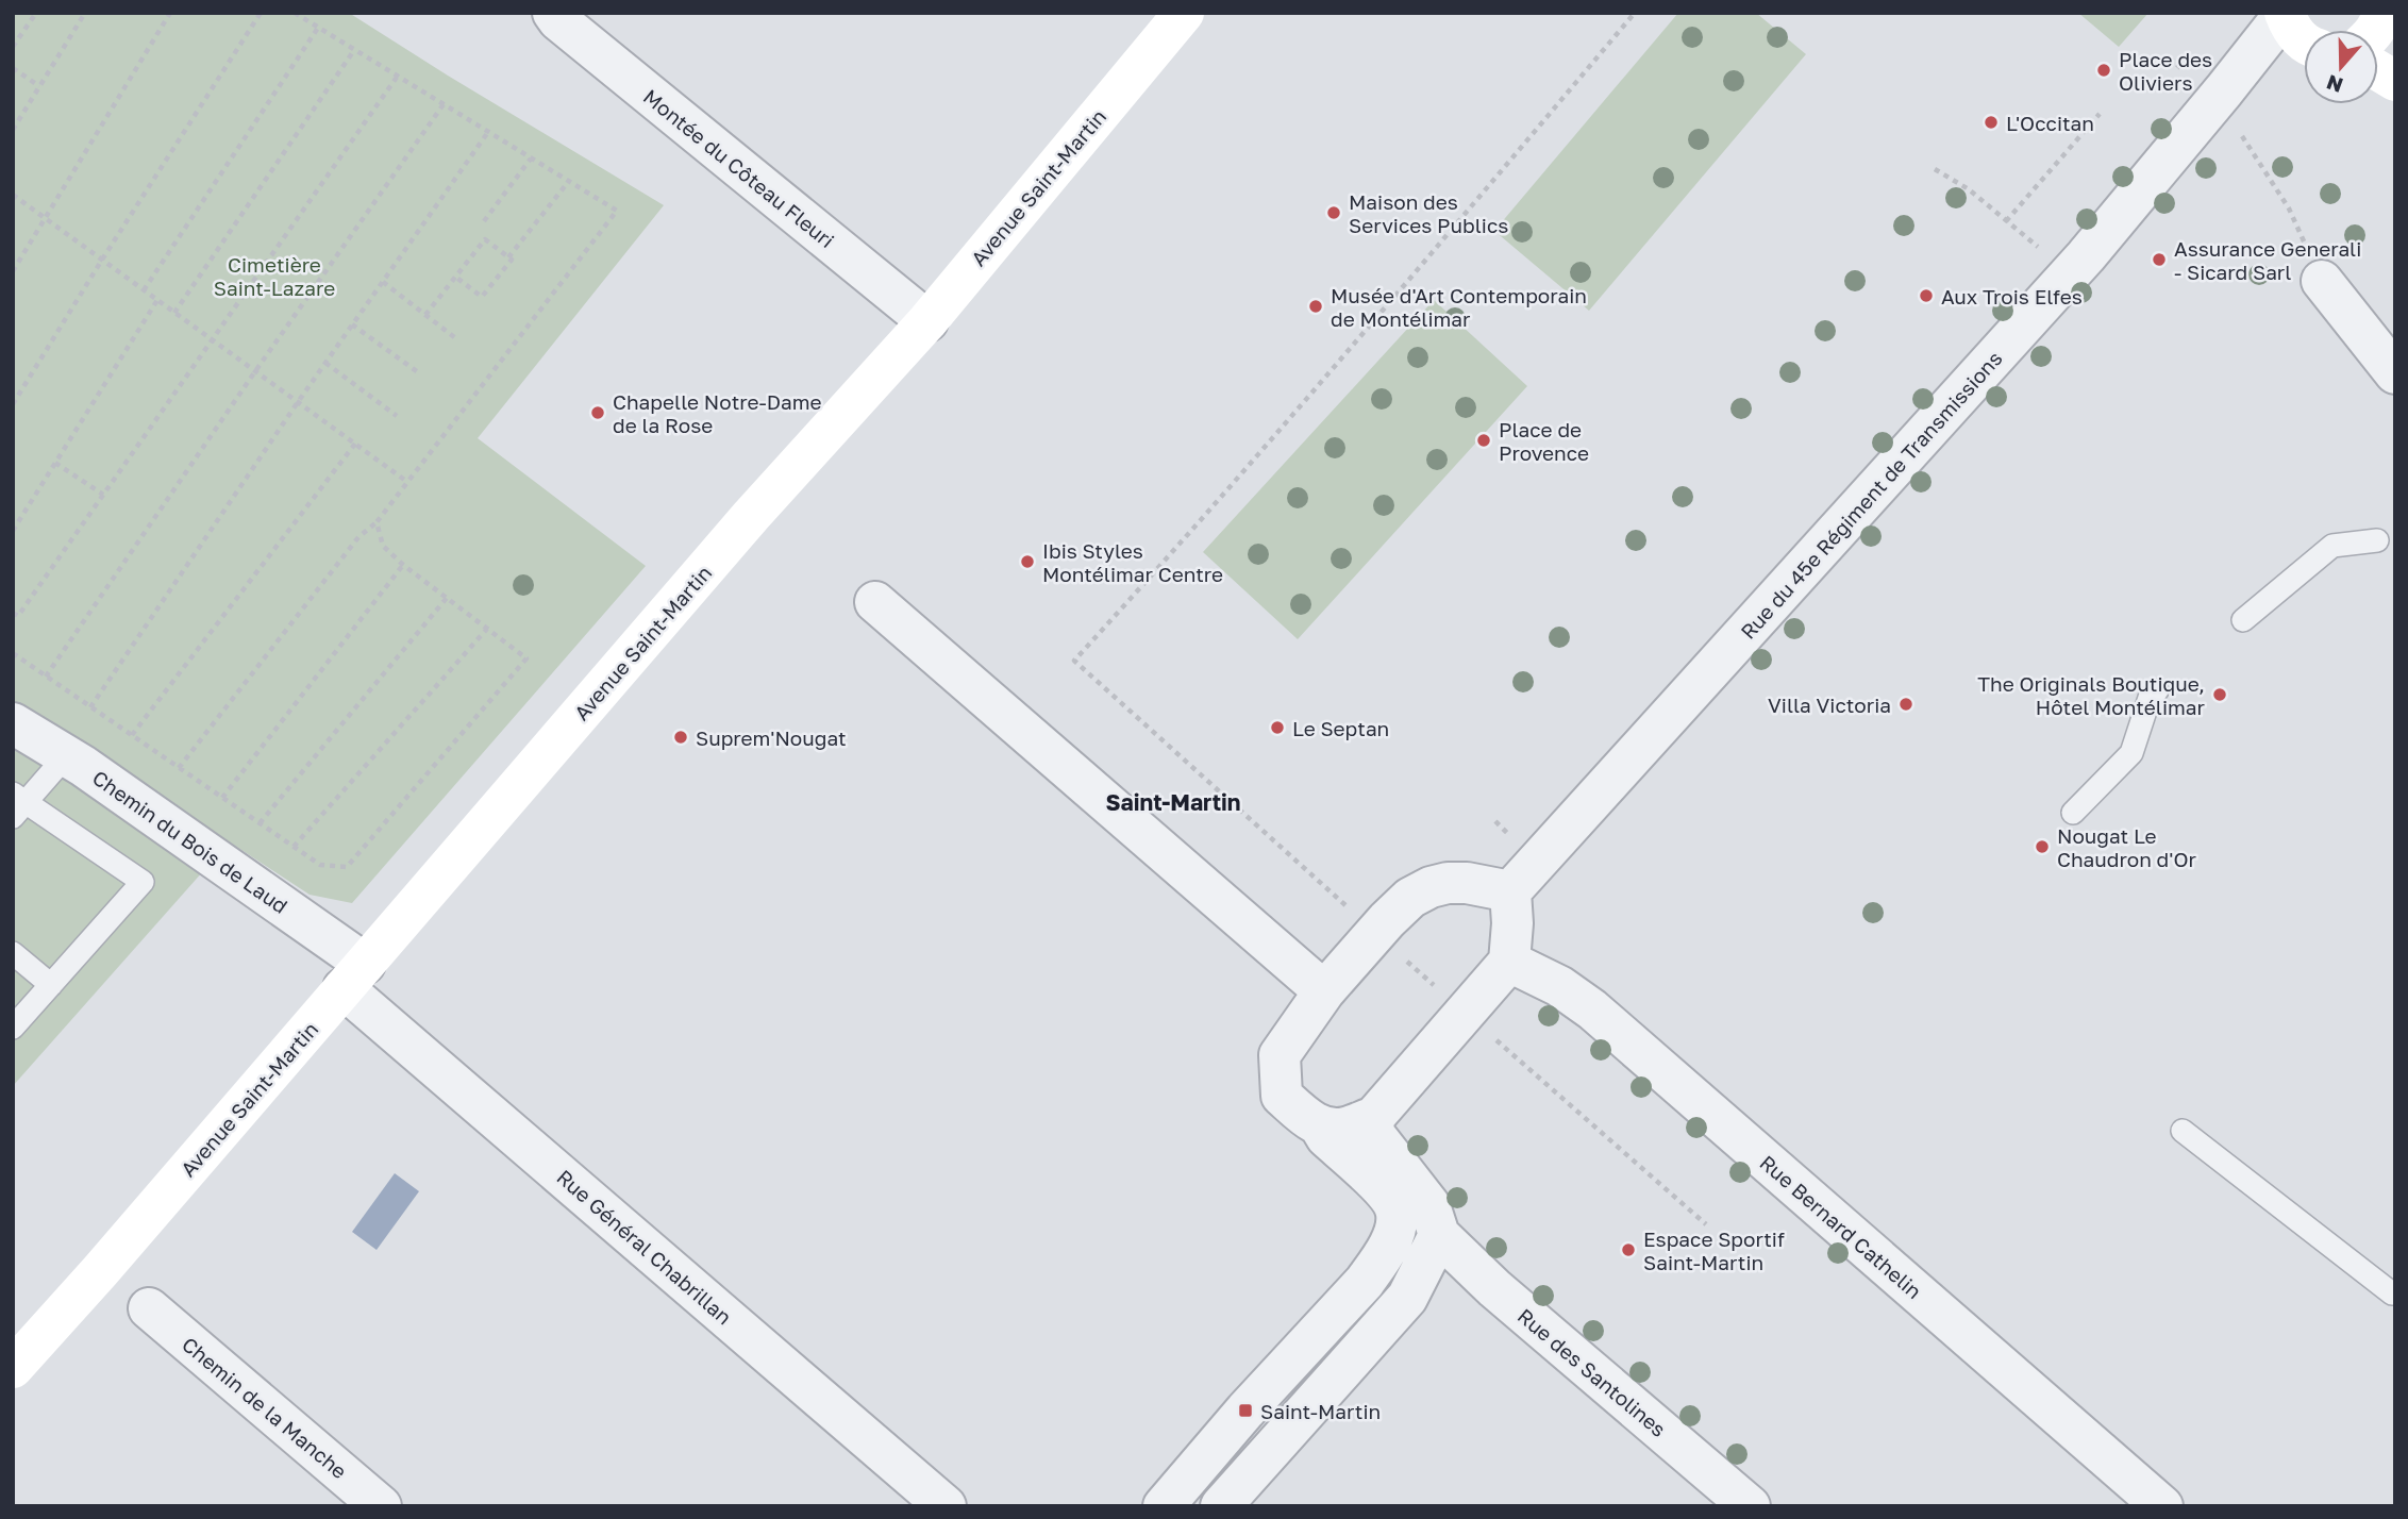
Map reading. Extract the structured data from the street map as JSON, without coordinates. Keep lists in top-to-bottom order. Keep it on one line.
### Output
{"streets":{"main road":["Avenue Saint-Martin"],"street":["Montée du Côteau Fleuri","Rue du 45e Régiment de Transmissions","Chemin du Bois de Laud","Rue Bernard Cathelin","Rue Général Chabrillan","Rue des Santolines","Chemin de la Manche"]},"crossings":[["Montée du Côteau Fleuri","Avenue Saint-Martin"],["Avenue Saint-Martin","Chemin du Bois de Laud"],["Avenue Saint-Martin","Rue Général Chabrillan"],["Chemin du Bois de Laud","Rue Général Chabrillan"]],"districts":["Saint-Martin"],"parks":["Cimetière Saint-Lazare"],"places":{"other":["Place des Oliviers","L'Occitan","Maison des Services Publics","Assurance Generali - Sicard Sarl","Aux Trois Elfes","Musée d'Art Contemporain de Montélimar","Chapelle Notre-Dame de la Rose","Place de Provence","Ibis Styles Montélimar Centre","The Originals Boutique, Hôtel Montélimar","Villa Victoria","Le Septan","Suprem'Nougat","Nougat Le Chaudron d'Or","Espace Sportif Saint-Martin"],"transit":["Saint-Martin"]},"north":"bottom"}
